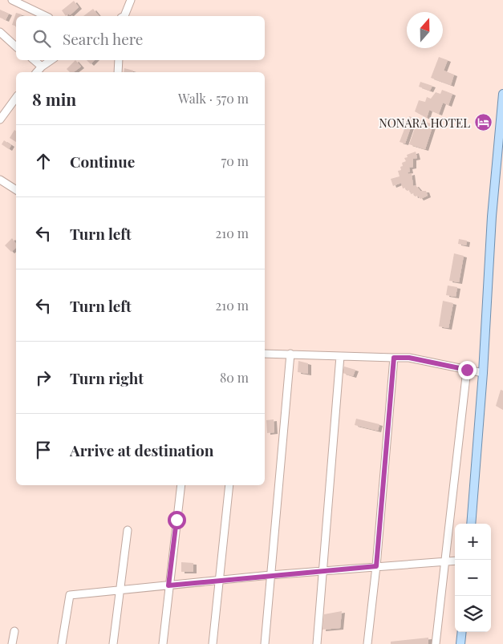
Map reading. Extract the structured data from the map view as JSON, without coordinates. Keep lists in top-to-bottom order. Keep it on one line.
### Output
{"places":{"hotel":["NONARA HOTEL"]},"north":"top","page":{"search":"Search here","heading":["8 min","Walk · 570 m"],"list":[["Continue","70 m"],["Turn left","210 m"],["Turn left","210 m"],["Turn right","80 m"],"Arrive at destination"],"map_buttons":["+","−"]}}
